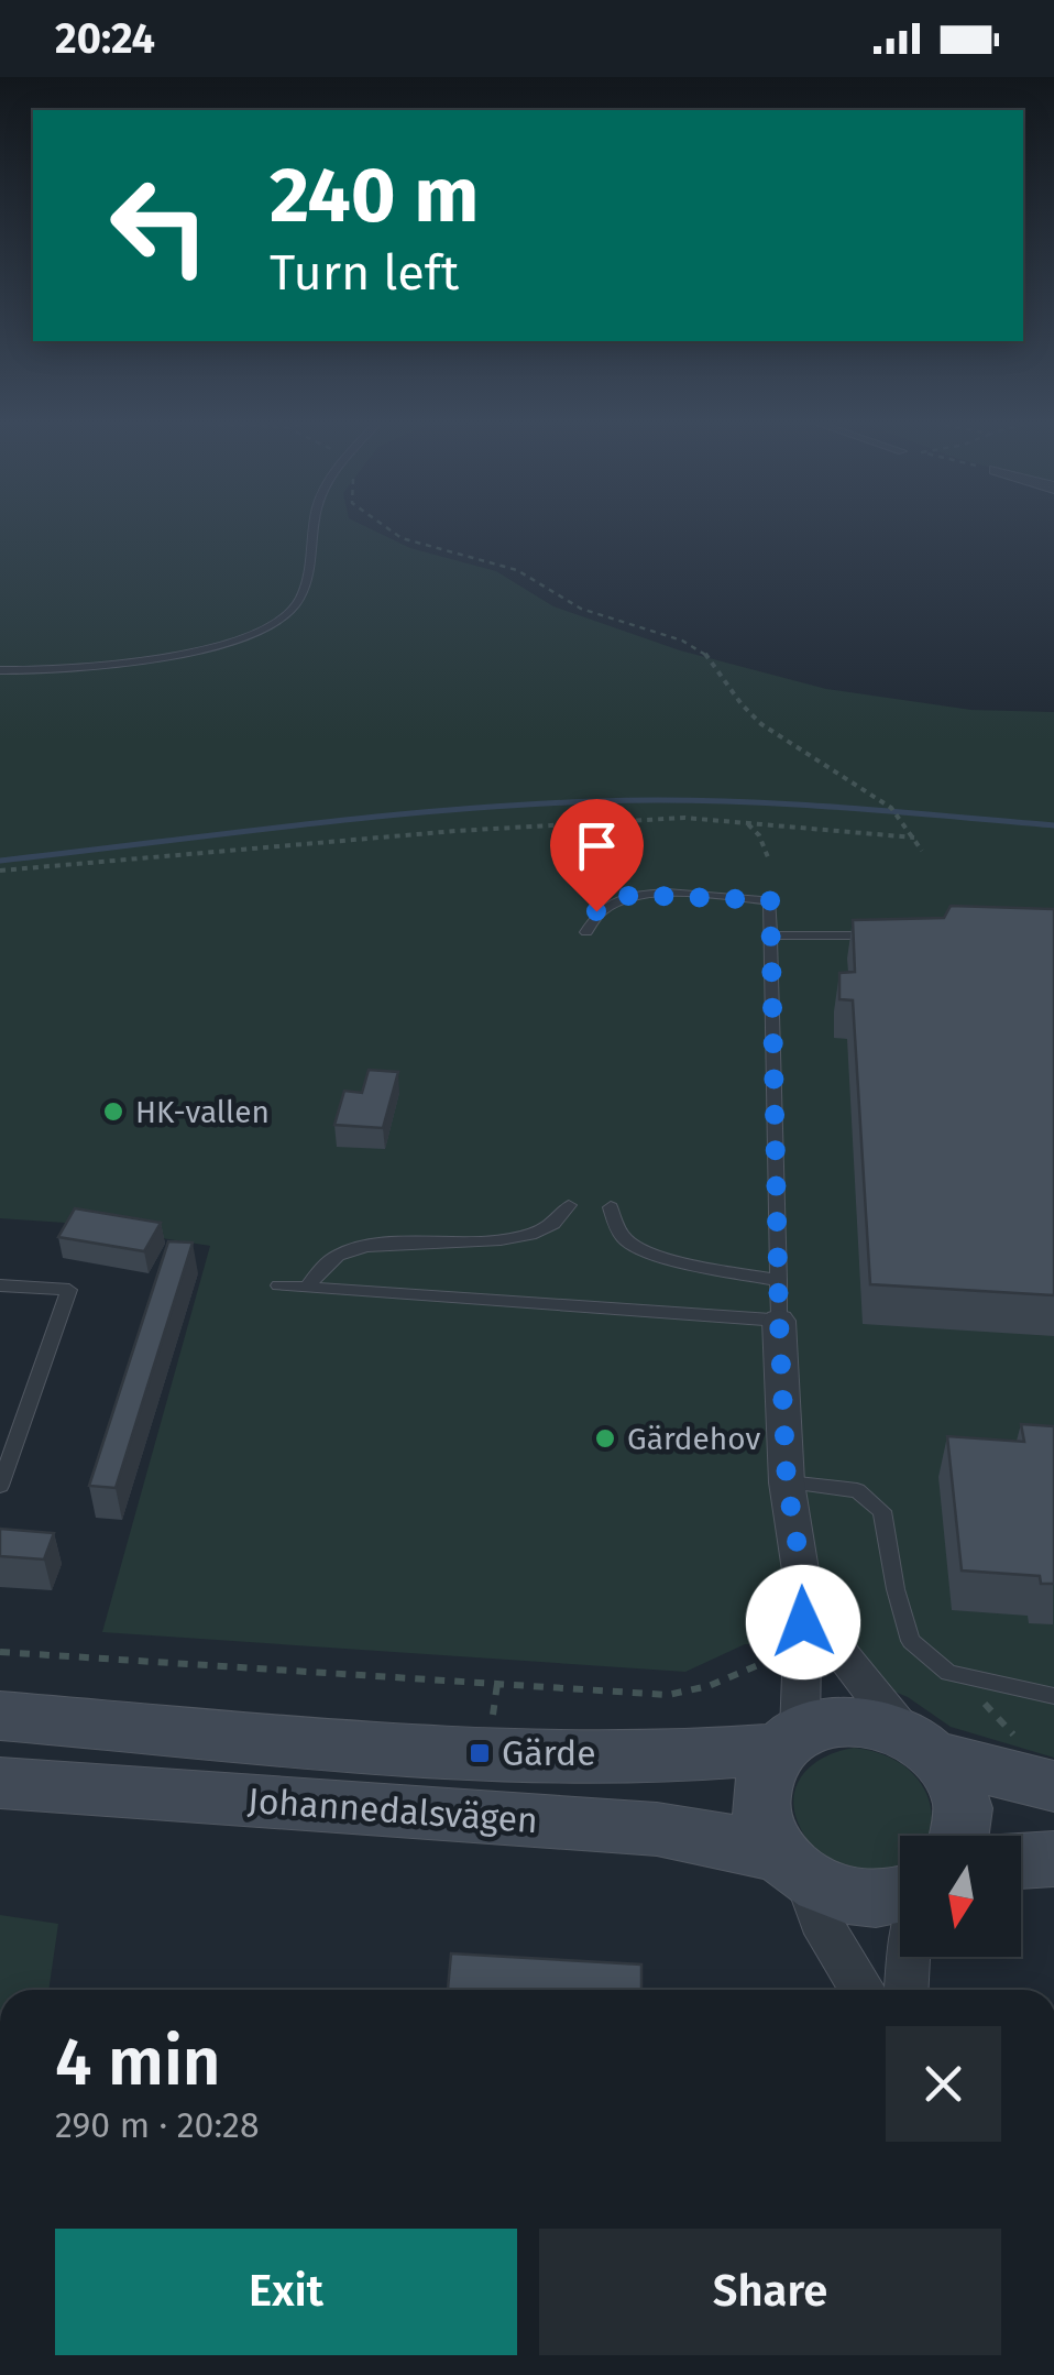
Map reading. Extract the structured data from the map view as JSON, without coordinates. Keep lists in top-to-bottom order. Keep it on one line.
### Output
{"streets":{"main road":["Johannedalsvägen"]},"places":{"other":["HK-vallen","Gärdehov"],"transit":["Gärde"]},"north":"bottom","page":{"status":"20:24","turn":["240 m","Turn left"],"heading":["4 min","290 m · 20:28"],"buttons":["Exit","Share"]}}
